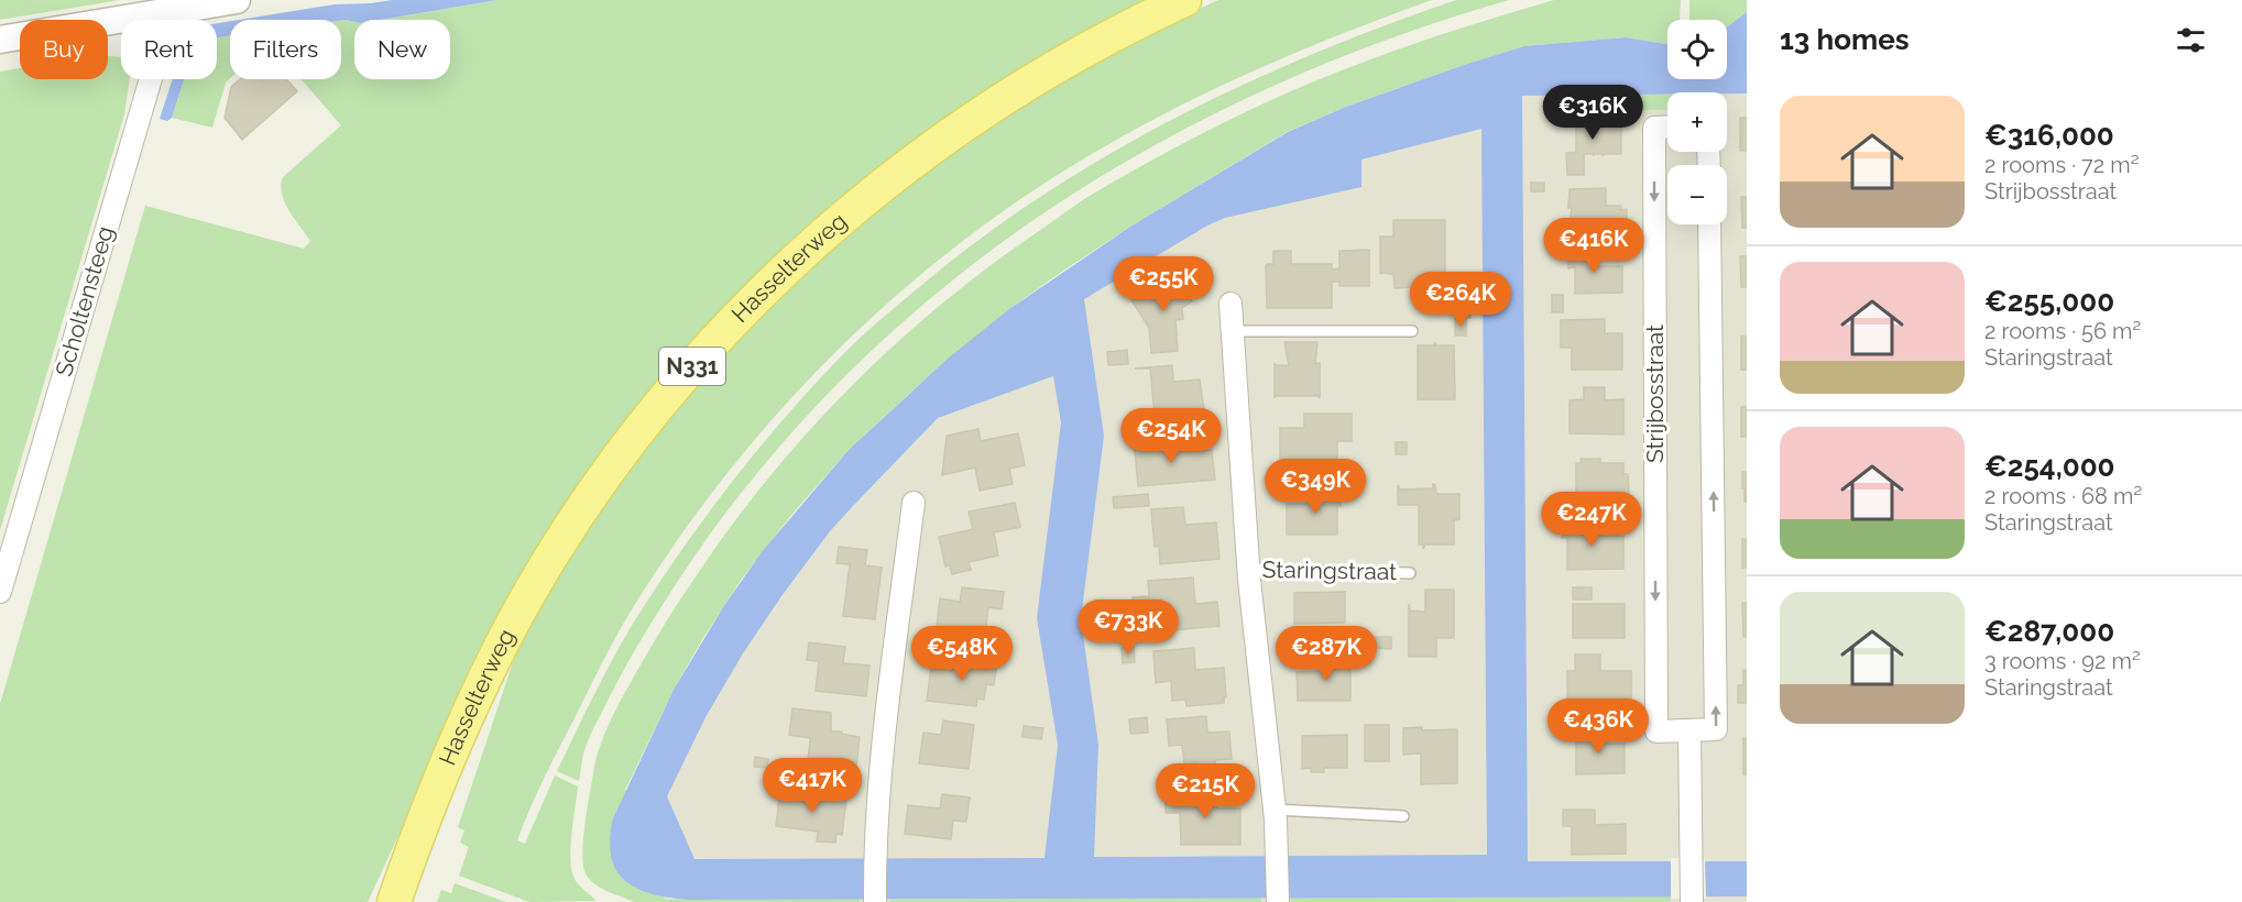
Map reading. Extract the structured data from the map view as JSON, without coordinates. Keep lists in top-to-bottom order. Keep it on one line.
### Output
{"streets":{"main road":["Hasselterweg","N331"],"street":["Scholtensteeg","Strijbosstraat","Staringstraat"]},"page":{"heading":"13 homes","map_buttons":["+","−"],"chip":["Buy","Rent","Filters","New"],"list":[{"name":"€316,000","note":"2 rooms · 72 m² · Strijbosstraat"},{"name":"€255,000","note":"2 rooms · 56 m² · Staringstraat"},{"name":"€254,000","note":"2 rooms · 68 m² · Staringstraat"},{"name":"€287,000","note":"3 rooms · 92 m² · Staringstraat"}],"price":["€316K","€416K","€255K","€264K","€254K","€349K","€247K","€733K","€548K","€287K","€436K","€417K","€215K"]}}
